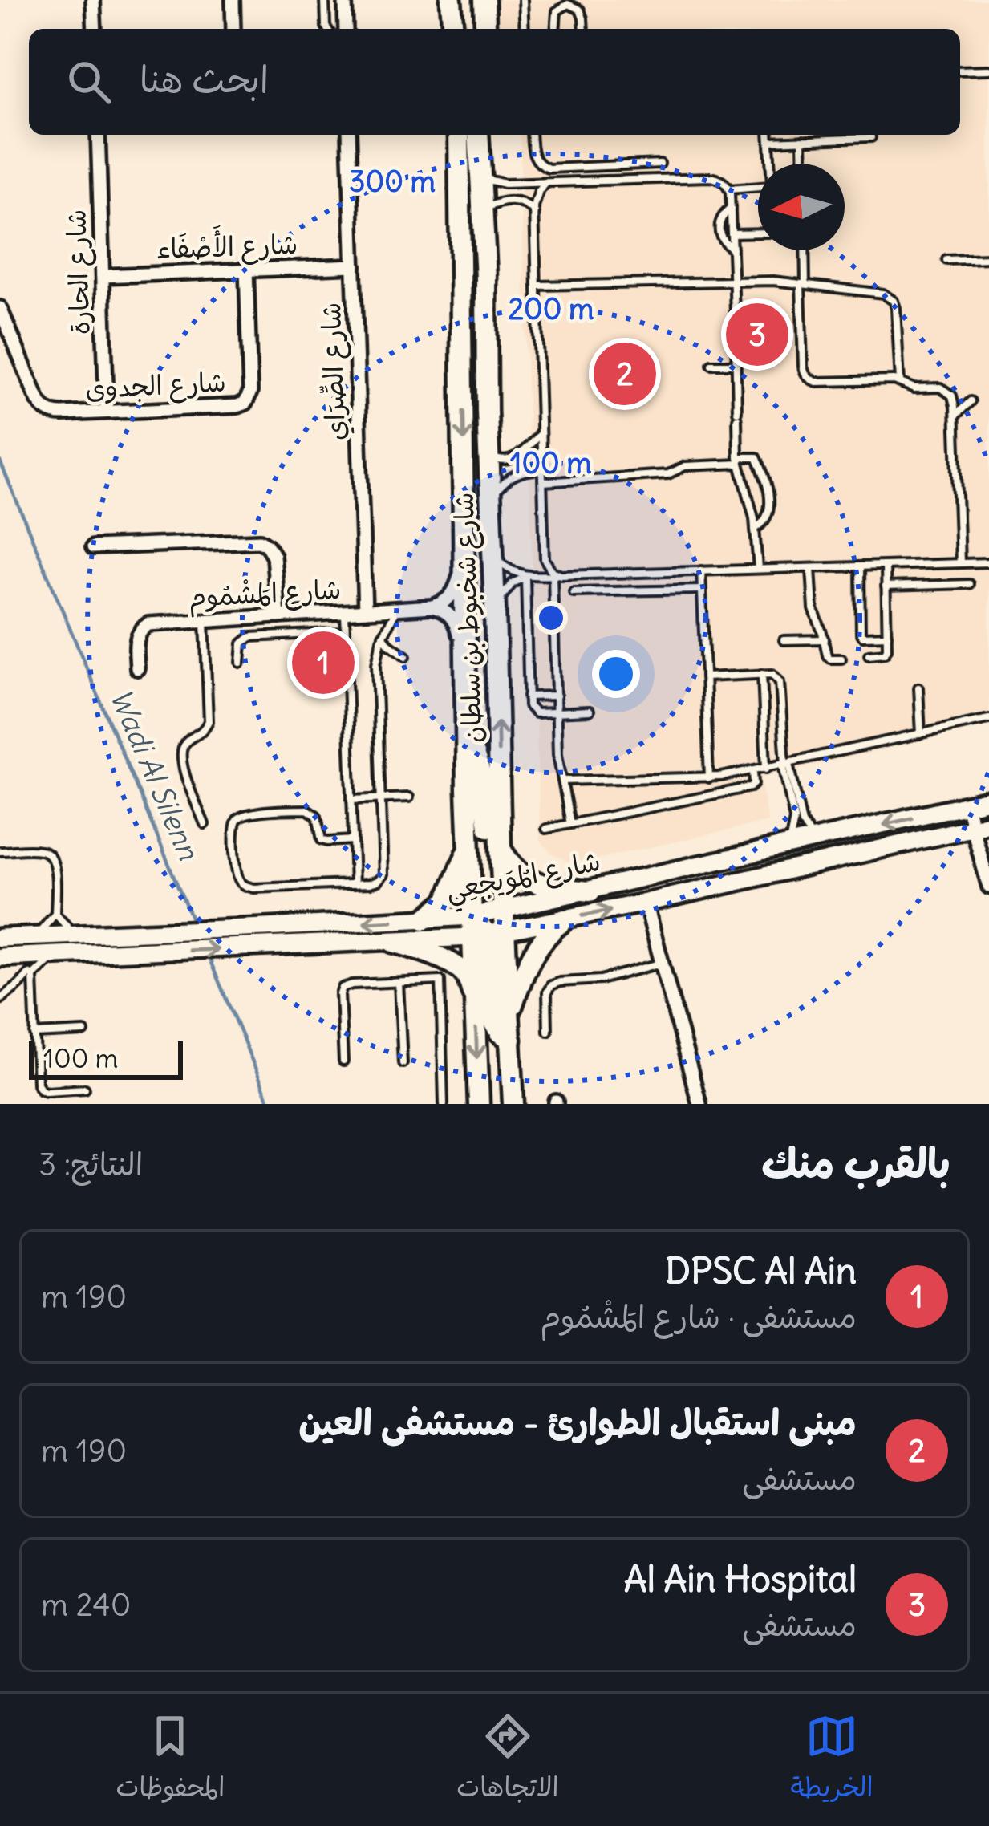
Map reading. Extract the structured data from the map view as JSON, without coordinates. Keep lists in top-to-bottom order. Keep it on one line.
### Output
{"streets":{"main road":["شارع شخبوط بن سلطان"],"street":["شارع الأَصْفَاء","شارع الحارة","شارع الصِّرَاي","شارع الجدوى","شارع المَشْمُوم","شارع المُوَيجعِي"]},"crossings":[["شارع الأَصْفَاء","شارع الحارة"],["شارع الأَصْفَاء","شارع الصِّرَاي"],["شارع الأَصْفَاء","شارع الجدوى"],["شارع الحارة","شارع الجدوى"],["شارع الصِّرَاي","شارع المَشْمُوم"],["شارع شخبوط بن سلطان","شارع المُوَيجعِي"]],"water":["Wadi Al Silenn"],"scale_bar":"100 m","north":"left","page":{"search":"ابحث هنا","pins":["3","2","1"],"scale":"100 m","heading":["بالقرب منك","النتائج: 3"],"list":[{"mark":"1","name":"DPSC Al Ain","note":"مستشفى · شارع المَشْمُوم","value":"190 m"},{"mark":"2","name":"مبنى استقبال الطوارئ - مستشفى العين","note":"مستشفى","value":"190 m"},{"mark":"3","name":"Al Ain Hospital","note":"مستشفى","value":"240 m"}],"nav":["الخريطة","الاتجاهات","المحفوظات"]},"rings":["300 m","200 m","100 m"]}
